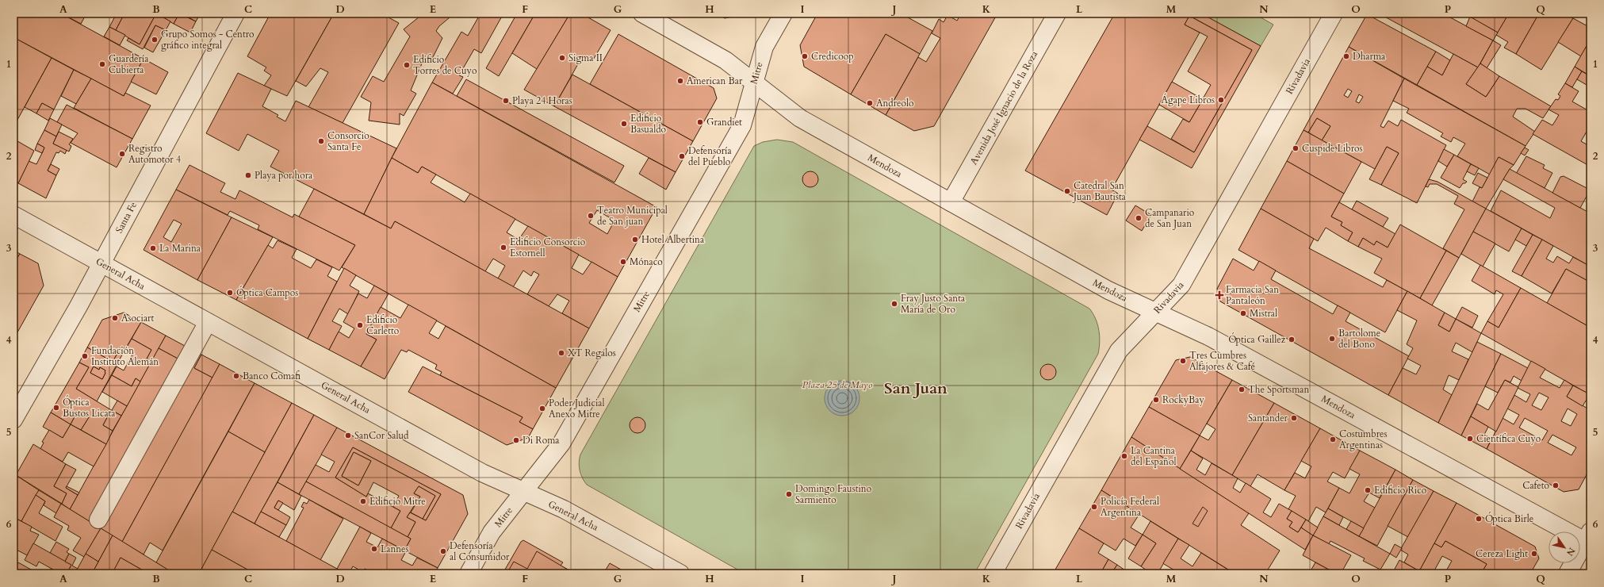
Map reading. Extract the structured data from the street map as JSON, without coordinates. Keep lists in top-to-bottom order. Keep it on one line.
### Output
{"streets":{"street":["Mitre","Rivadavia","Avenida José Ignacio de la Roza","Mendoza","Santa Fe","General Acha"]},"crossings":[["Mitre","Mendoza"],["Mitre","General Acha"],["Rivadavia","Mendoza"],["Avenida José Ignacio de la Roza","Mendoza"],["Santa Fe","General Acha"]],"districts":["San Juan"],"parks":["Plaza 25 de Mayo"],"places":{"other":["Grupo Somos - Centro gráfico integral","Credicoop","Dharma","Sigma II","Guardería Cubierta","Edificio Torres de Cuyo","American Bar","Ágape Libros","Playa 24 Horas","Andreolo","Grandiet","Edificio Basualdo","Consorcio Santa Fe","Cuspide Libros","Registro Automotor 4","Defensoría del Pueblo","Playa por hora","Catedral San Juan Bautista","Teatro Municipal de San juan","Campanario de San Juan","Hotel Albertina","Edificio Consorcio Estornell","La Marina","Mónaco","Óptica Campos","Fray Justo Santa María de Oro","Mistral","Asociart","Edificio Carletto","Bartolome del Bono","Óptica Gaillez","XT Regalos","Fundación Instituto Alemán","Tres Cumbres Alfajores & Café","Banco Comafi","The Sportsman","RockyBay","Óptica Bustos Licata","Poder Judicial Anexo Mitre","Santander","SanCor Salud","Científica Cuyo","Costumbres Argentinas","Di Roma","La Cantina del Español","Cafeto","Edificio Rico","Domingo Faustino Sarmiento","Edificio Mitre","Policía Federal Argentina","Óptica Birle","Lannes","Defensoría al Consumidor","Cereza Light"],"health":["Farmacia San Pantaleón"]},"north":"bottom right","grid":{"columns":["A","B","C","D","E","F","G","H","I","J","K","L","M","N","O","P","Q"],"rows":["1","2","3","4","5","6"]}}
